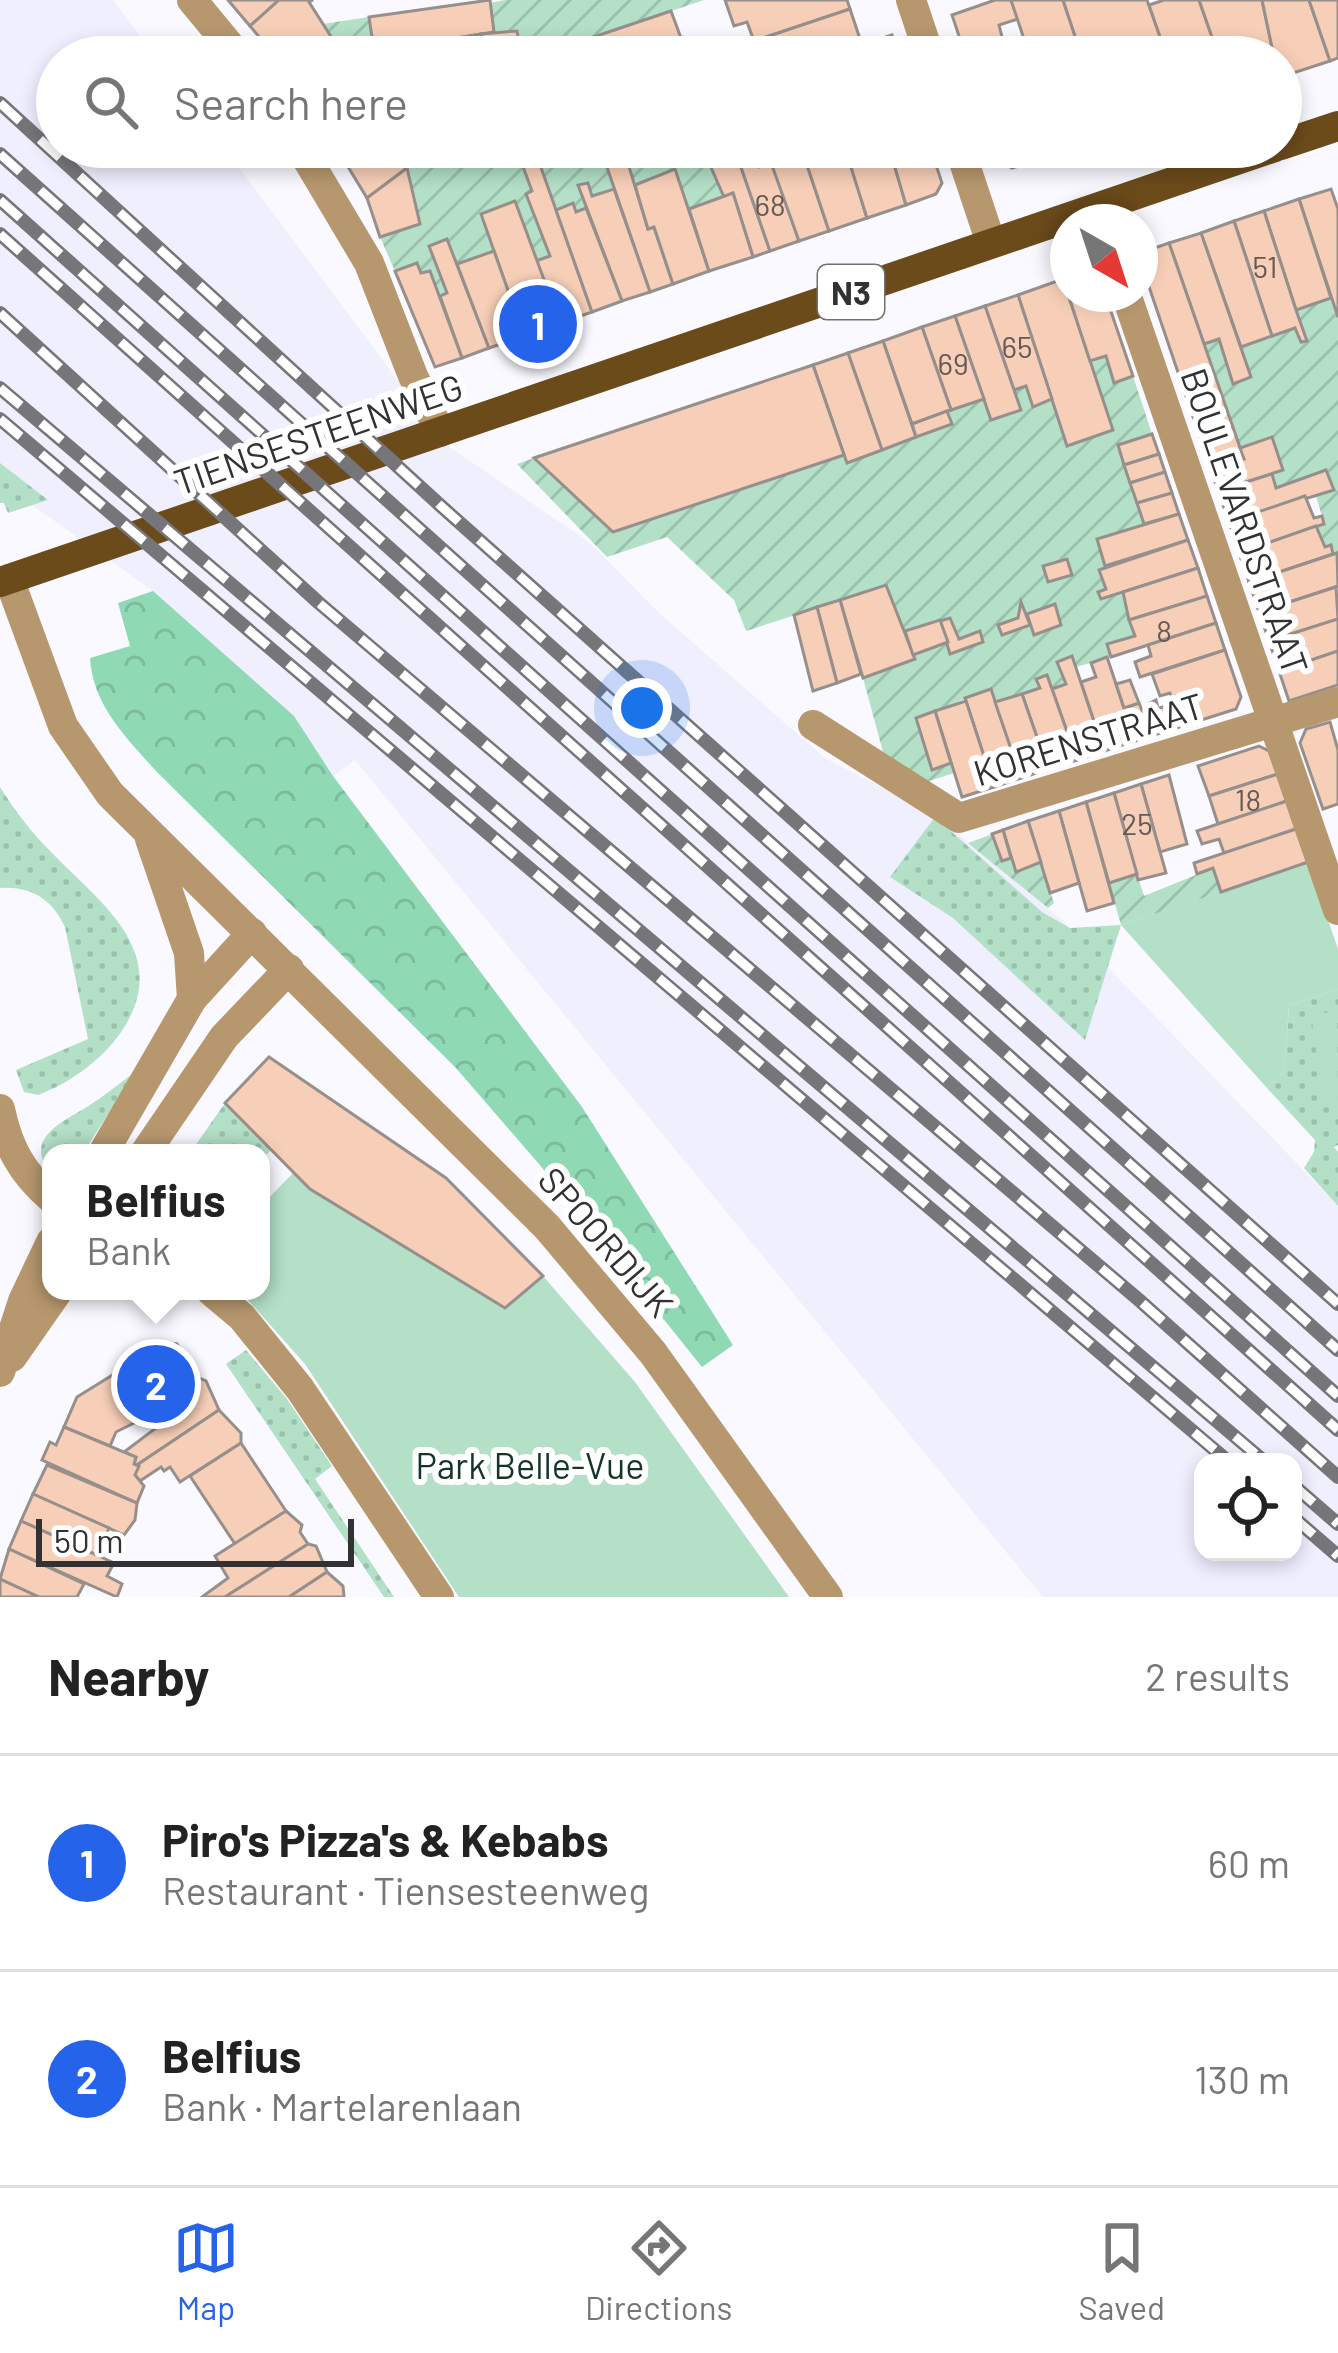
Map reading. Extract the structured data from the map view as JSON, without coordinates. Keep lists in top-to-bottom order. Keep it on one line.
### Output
{"streets":{"main road":["N3","TIENSESTEENWEG"],"street":["BOULEVARDSTRAAT","KORENSTRAAT","SPOORDIJK"]},"crossings":[["TIENSESTEENWEG","SPOORDIJK"],["BOULEVARDSTRAAT","KORENSTRAAT"]],"parks":["Park Belle-Vue"],"house_numbers":["68","51","65","69","8","18","25"],"scale_bar":"50 m","north":"bottom right","page":{"search":"Search here","pins":["1","2"],"popup":["Belfius","Bank"],"scale":"50 m","heading":["Nearby","2 results"],"list":[{"mark":"1","name":"Piro's Pizza's & Kebabs","note":"Restaurant · Tiensesteenweg","value":"60 m"},{"mark":"2","name":"Belfius","note":"Bank · Martelarenlaan","value":"130 m"}],"nav":["Map","Directions","Saved"]}}
